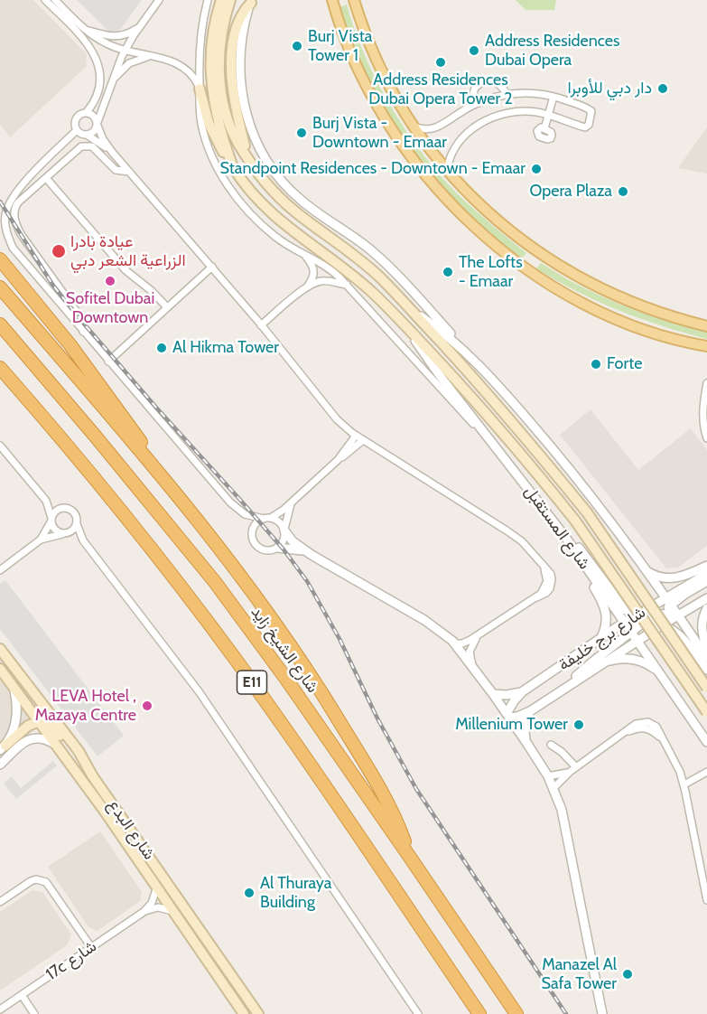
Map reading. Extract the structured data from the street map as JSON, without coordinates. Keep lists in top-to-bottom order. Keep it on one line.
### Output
{"streets":{"highway":["شارع الشيخ زايد","E11"],"main road":["شارع المستقبل","شارع البدع"],"street":["شارع برج خليفة","17c شارع"]},"crossings":[["شارع المستقبل","شارع برج خليفة"],["شارع البدع","17c شارع"]],"places":["Burj Vista Tower 1","Address Residences Dubai Opera","Address Residences Dubai Opera Tower 2","دار دبي للأوبرا","Burj Vista - Downtown - Emaar","Standpoint Residences - Downtown - Emaar","Opera Plaza","عيادة بادرا الزراعية الشعر دبي","The Lofts - Emaar","Sofitel Dubai Downtown","Al Hikma Tower","Forte","LEVA Hotel , Mazaya Centre","Millenium Tower","Al Thuraya Building","Manazel Al Safa Tower"]}
